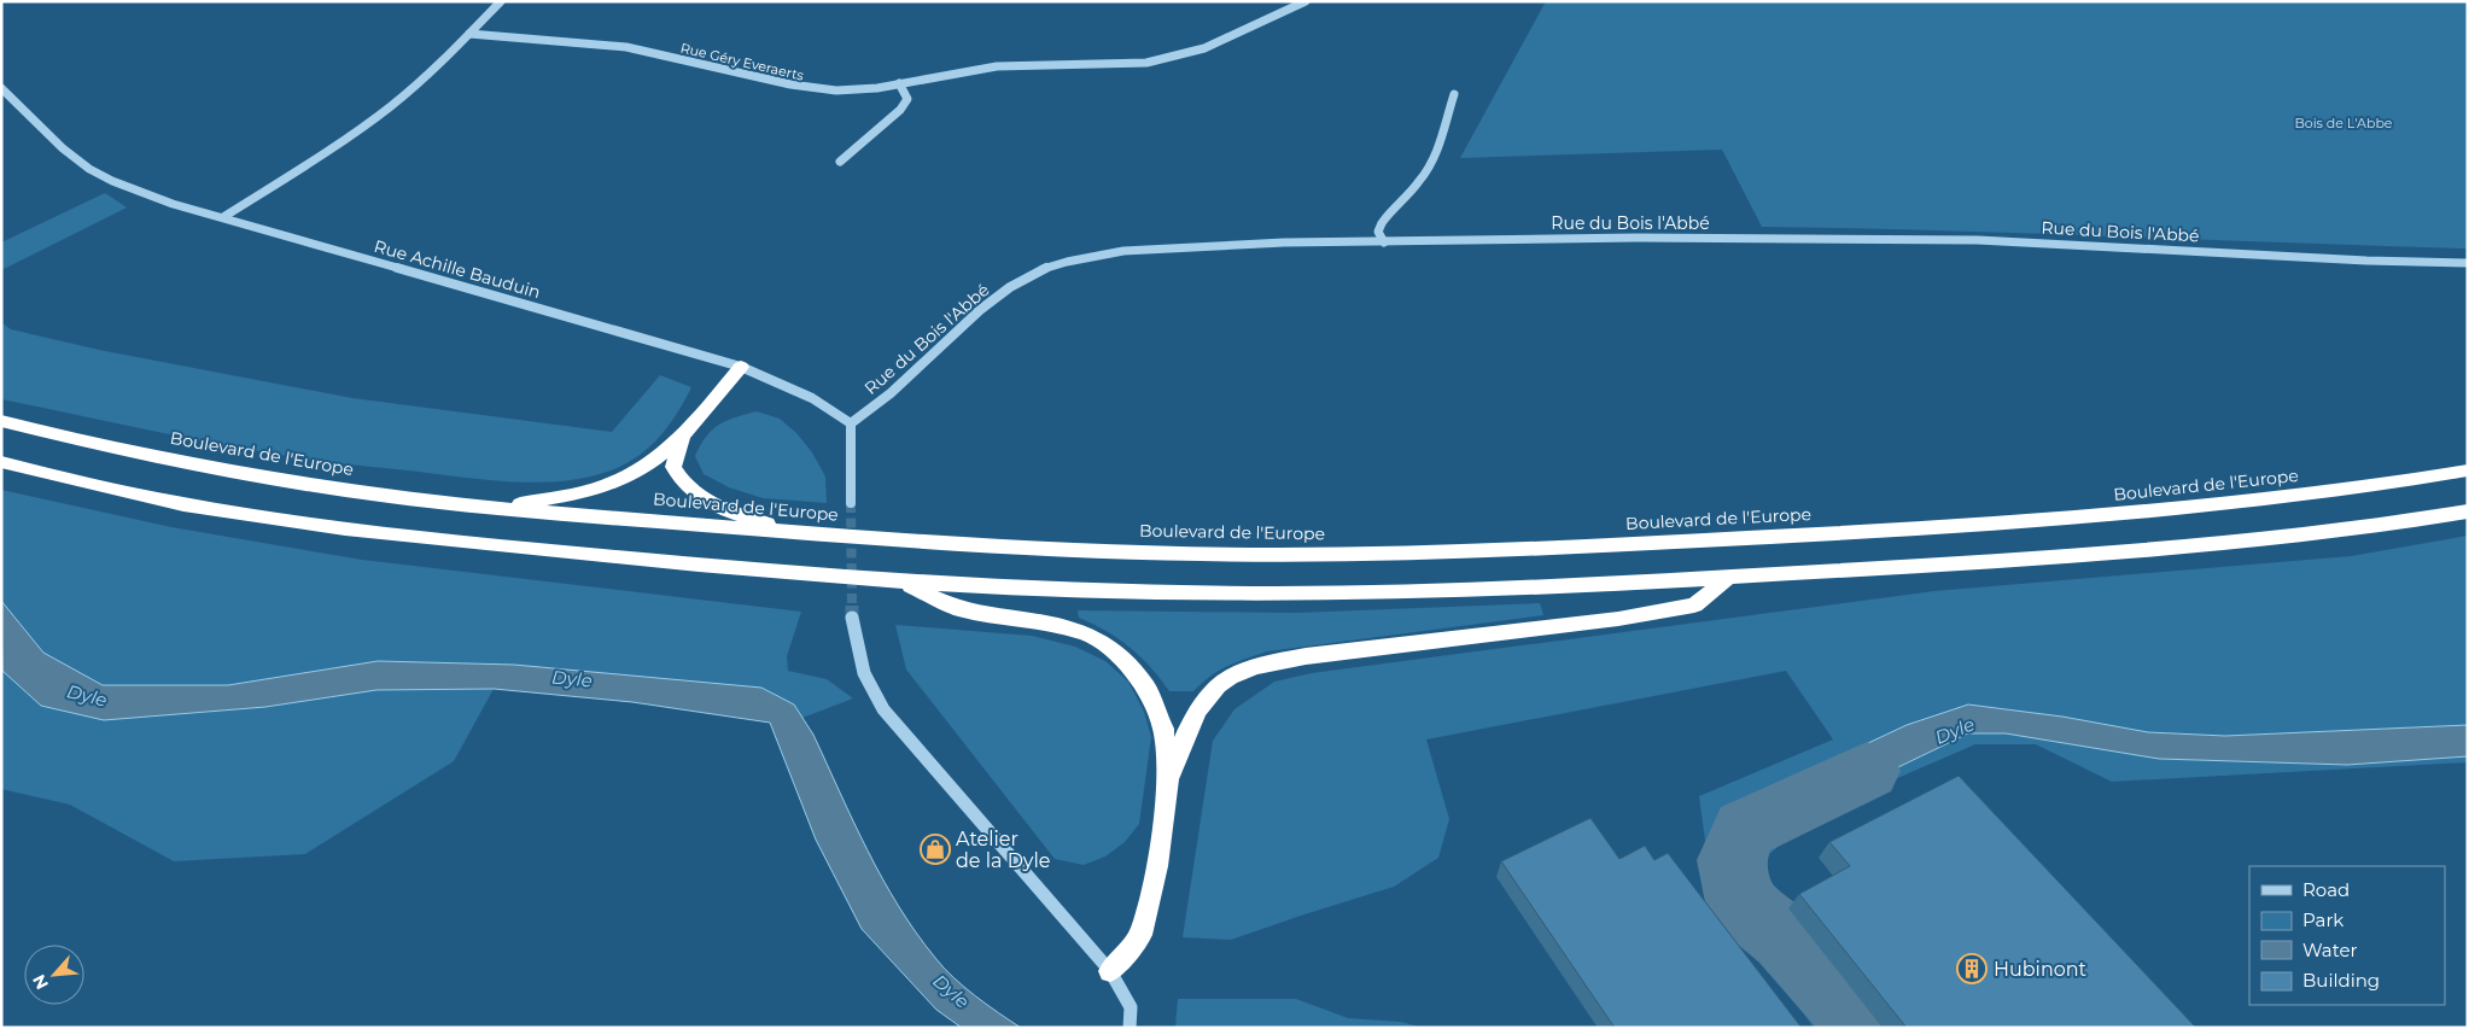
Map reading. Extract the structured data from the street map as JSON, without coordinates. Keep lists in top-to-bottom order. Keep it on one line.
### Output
{"streets":{"highway":["Boulevard de l'Europe"],"street":["Rue Géry Everaerts","Rue du Bois l'Abbé","Rue Achille Bauduin"]},"crossings":[["Rue du Bois l'Abbé","Rue Achille Bauduin"]],"water":["Dyle"],"parks":["Bois de L'Abbe"],"places":{"shop":["Atelier de la Dyle"],"building":["Hubinont"]},"legend":["Road","Park","Water","Building"],"north":"bottom left"}
